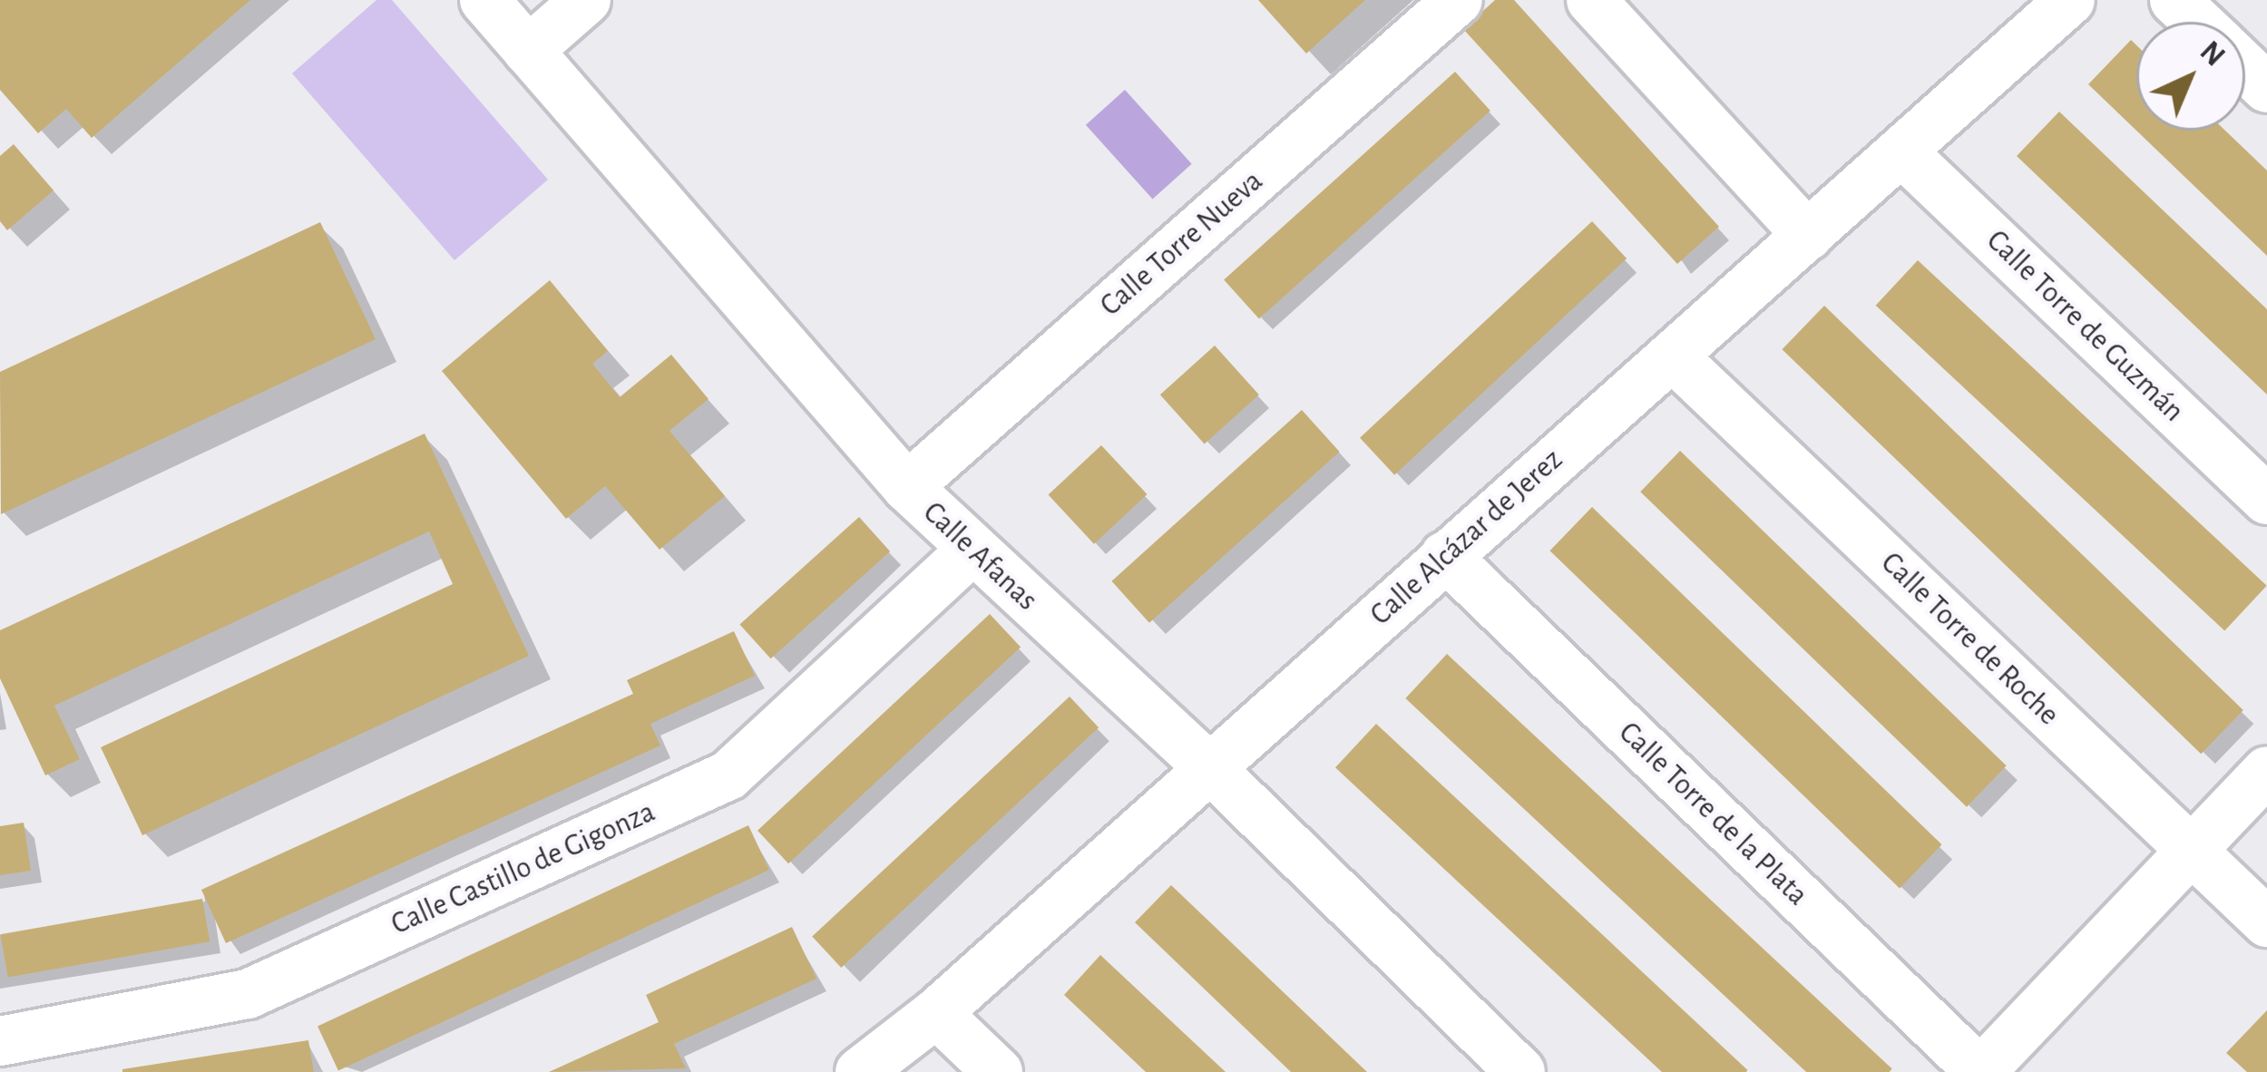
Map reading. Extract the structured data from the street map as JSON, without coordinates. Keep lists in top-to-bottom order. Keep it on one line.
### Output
{"streets":{"street":["Calle Torre Nueva","Calle Torre de Guzmán","Calle Alcázar de Jerez","Calle Afanas","Calle Torre de Roche","Calle Torre de la Plata","Calle Castillo de Gigonza"]},"crossings":[["Calle Torre Nueva","Calle Afanas"],["Calle Torre de Guzmán","Calle Alcázar de Jerez"],["Calle Alcázar de Jerez","Calle Afanas"],["Calle Alcázar de Jerez","Calle Torre de Roche"],["Calle Alcázar de Jerez","Calle Torre de la Plata"],["Calle Afanas","Calle Castillo de Gigonza"]],"north":"top right"}
